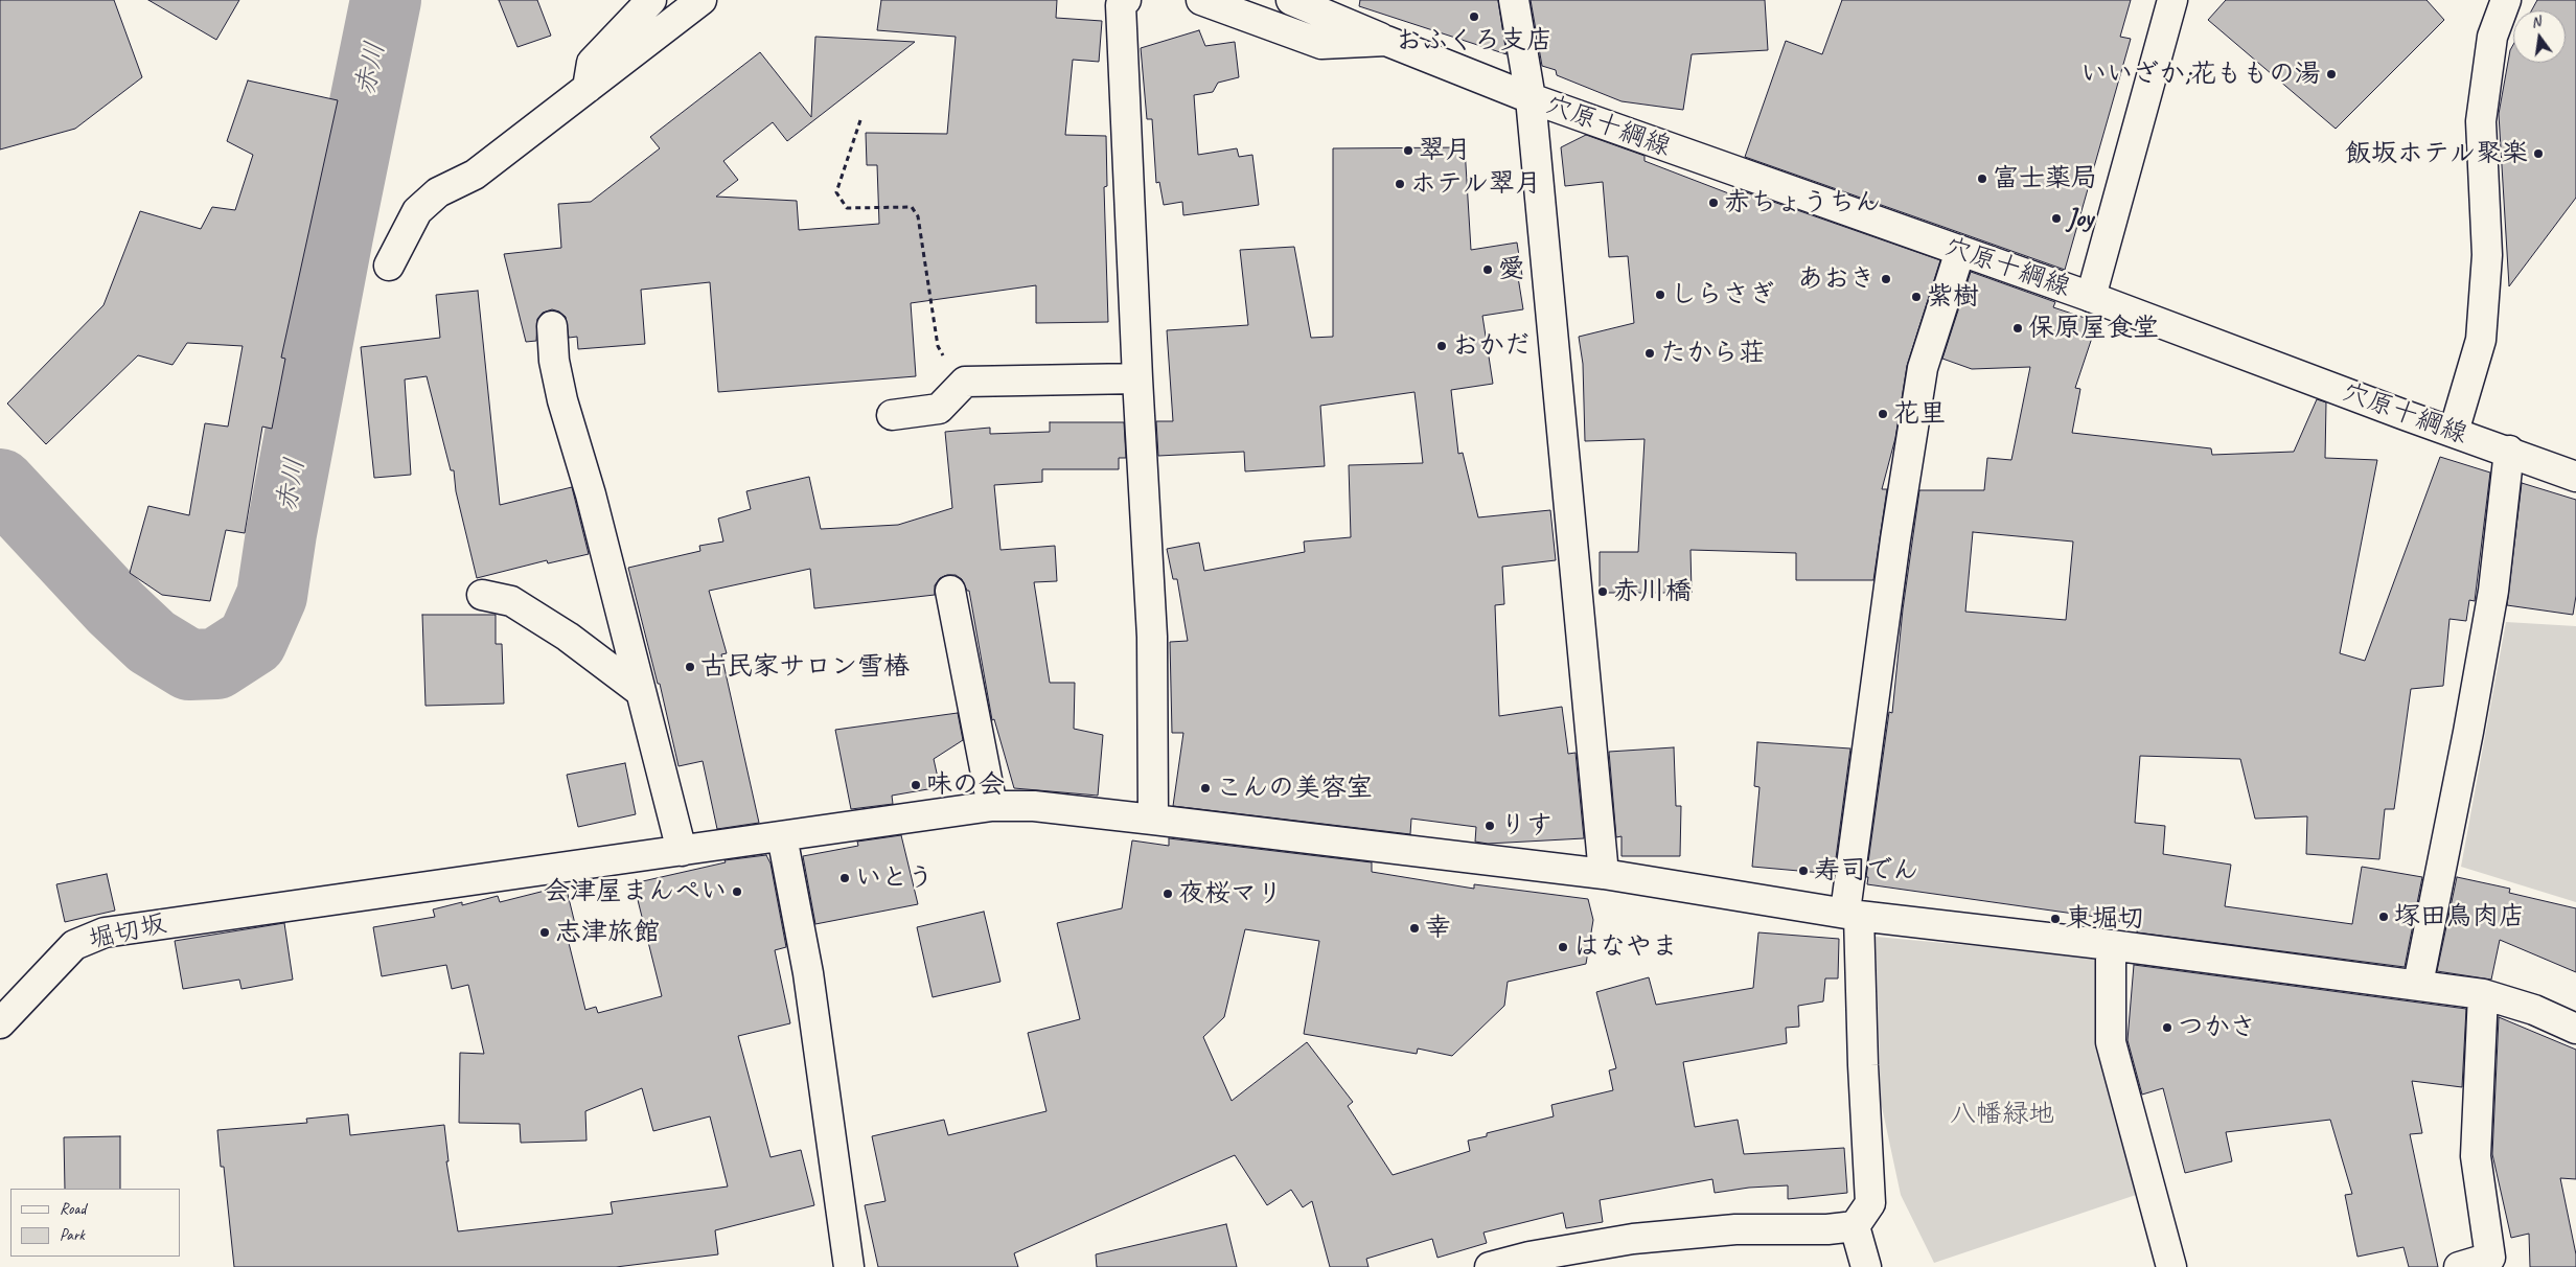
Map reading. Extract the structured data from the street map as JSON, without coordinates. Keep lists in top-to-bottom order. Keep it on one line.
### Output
{"streets":{"street":["穴原十綱線","堀切坂"]},"water":["赤川"],"parks":["八幡緑地"],"places":["おふくろ支店","いいざか;花ももの湯","翠月","飯坂ホテル聚楽","富士薬局","ホテル翠月","赤ちょうちん","Joy","愛","あおき","しらさぎ","紫樹","保原屋食堂","おかだ","たから荘","花里","赤川橋","古民家サロン雪椿","味の会","こんの美容室","りす","寿司でん","いとう","会津屋まんぺい","夜桜マリ","塚田鳥肉店","東堀切","幸","志津旅館","はなやま","つかさ"],"legend":["Road","Park"],"north":"top"}
